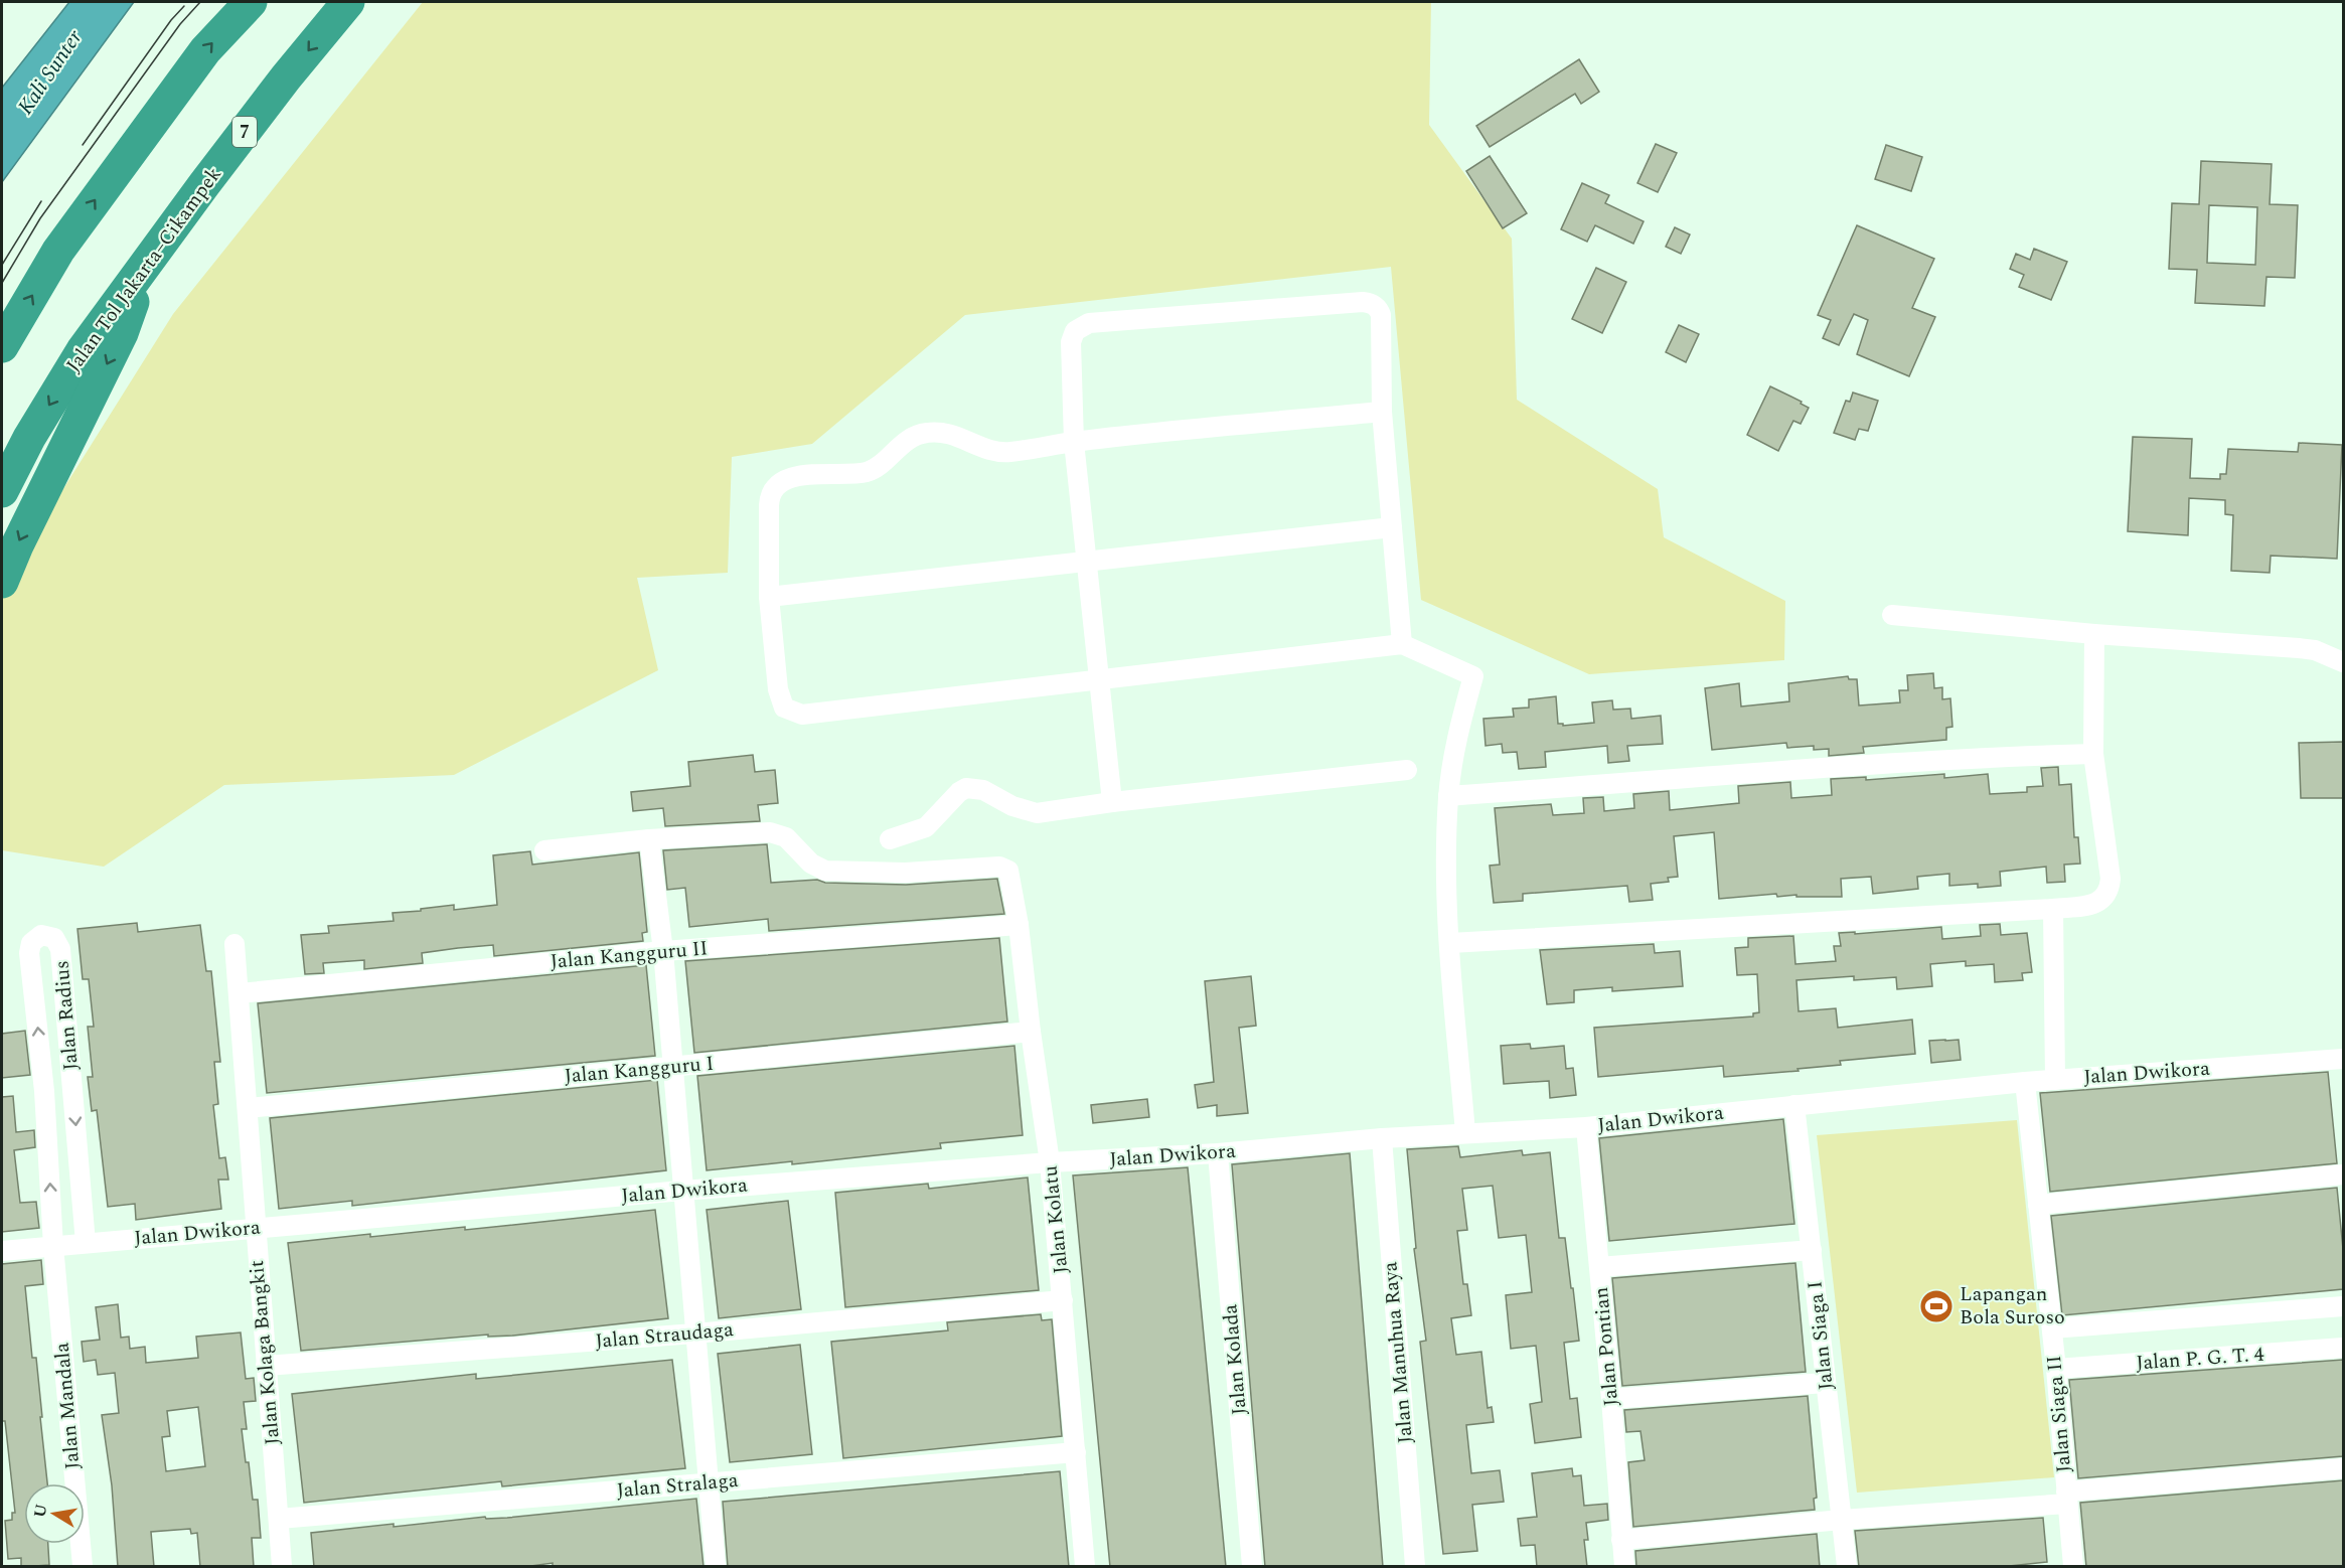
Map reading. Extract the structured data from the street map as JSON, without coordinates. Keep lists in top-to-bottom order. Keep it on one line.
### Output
{"streets":{"highway":["7","Jalan Tol Jakarta–Cikampek"],"street":["Jalan Kangguru II","Jalan Radius","Jalan Kangguru I","Jalan Dwikora","Jalan Kolatu","Jalan Straudaga","Jalan Siaga I","Jalan Pontian","Jalan Kolaga Bangkit","Jalan Manuhua Raya","Jalan P. G. T. 4","Jalan Kolada","Jalan Mandala","Jalan Siaga II","Jalan Stralaga"]},"crossings":[["Jalan Kangguru II","Jalan Kolatu"],["Jalan Kangguru II","Jalan Kolaga Bangkit"],["Jalan Radius","Jalan Dwikora"],["Jalan Radius","Jalan Mandala"],["Jalan Kangguru I","Jalan Kolatu"],["Jalan Kangguru I","Jalan Kolaga Bangkit"],["Jalan Dwikora","Jalan Kolatu"],["Jalan Dwikora","Jalan Siaga I"],["Jalan Dwikora","Jalan Pontian"],["Jalan Dwikora","Jalan Kolaga Bangkit"],["Jalan Dwikora","Jalan Manuhua Raya"],["Jalan Dwikora","Jalan Kolada"],["Jalan Dwikora","Jalan Mandala"],["Jalan Dwikora","Jalan Siaga II"],["Jalan Kolatu","Jalan Straudaga"],["Jalan Kolatu","Jalan Stralaga"],["Jalan Straudaga","Jalan Kolaga Bangkit"],["Jalan Kolaga Bangkit","Jalan Stralaga"],["Jalan P. G. T. 4","Jalan Siaga II"]],"water":["Kali Sunter"],"places":{"sports":["Lapangan Bola Suroso"]},"north":"left"}
